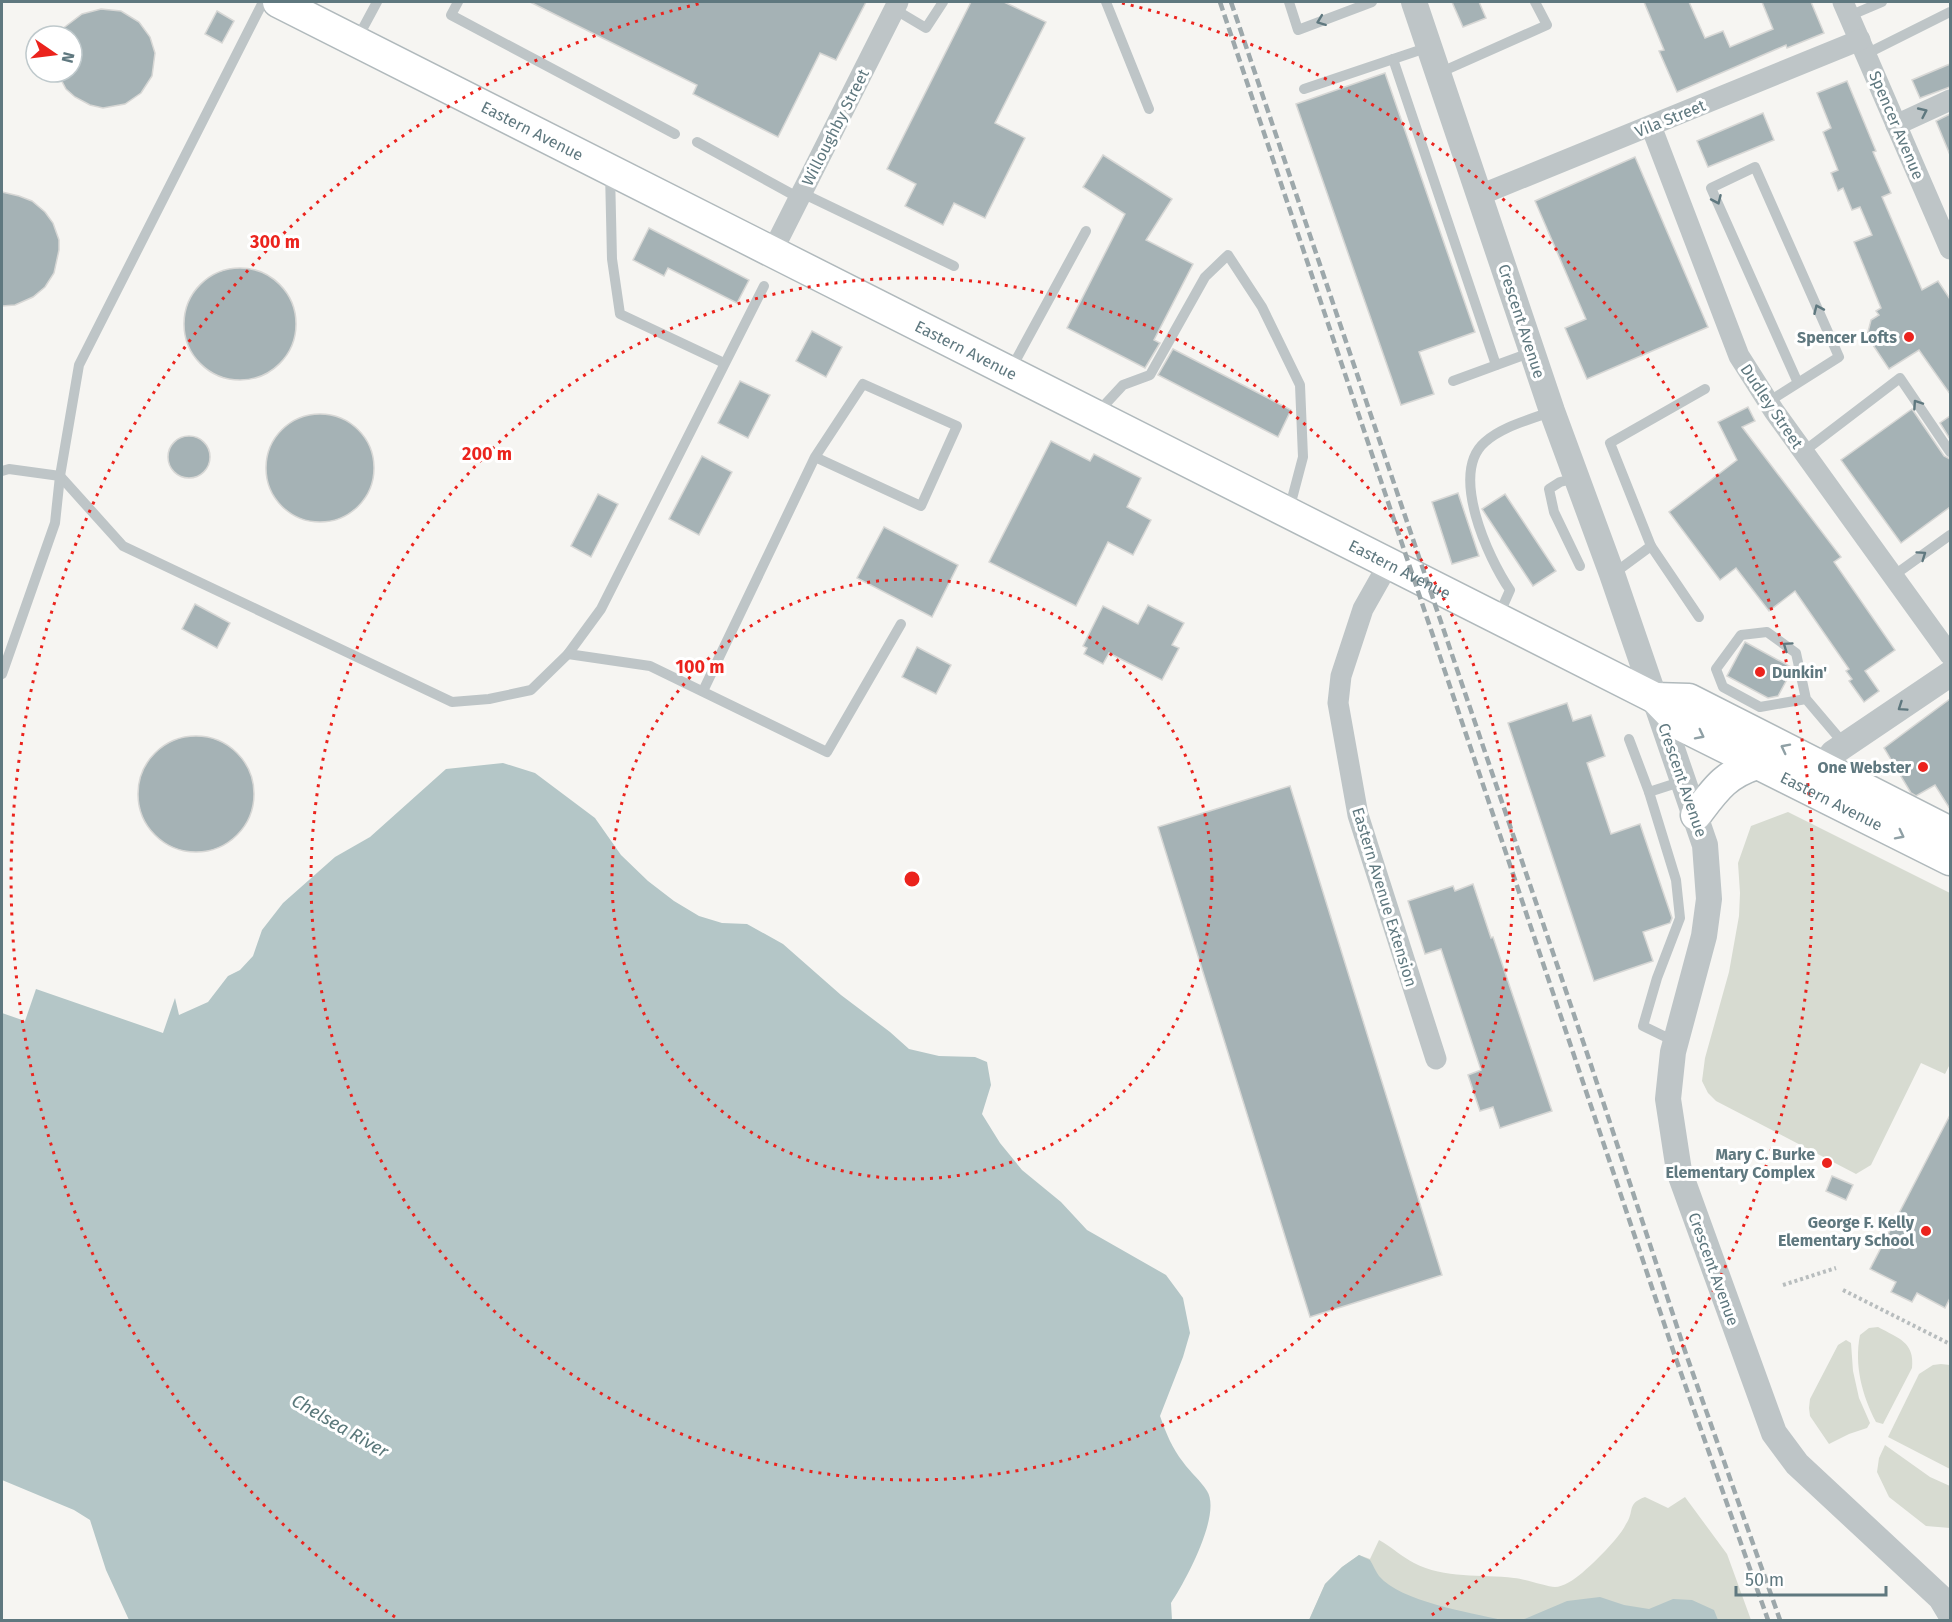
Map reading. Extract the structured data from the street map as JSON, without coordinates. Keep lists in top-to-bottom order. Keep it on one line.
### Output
{"streets":{"main road":["Eastern Avenue"],"street":["Vila Street","Spencer Avenue","Willoughby Street","Crescent Avenue","Dudley Street","Eastern Avenue Extension"]},"crossings":[["Vila Street","Spencer Avenue"],["Vila Street","Crescent Avenue"],["Vila Street","Dudley Street"],["Willoughby Street","Eastern Avenue"],["Eastern Avenue","Crescent Avenue"],["Eastern Avenue","Eastern Avenue Extension"]],"water":["Chelsea River"],"places":["Spencer Lofts","Dunkin'","One Webster","Mary C. Burke Elementary Complex","George F. Kelly Elementary School"],"scale_bar":"50 m","north":"right","rings":["300 m","200 m","100 m"]}
